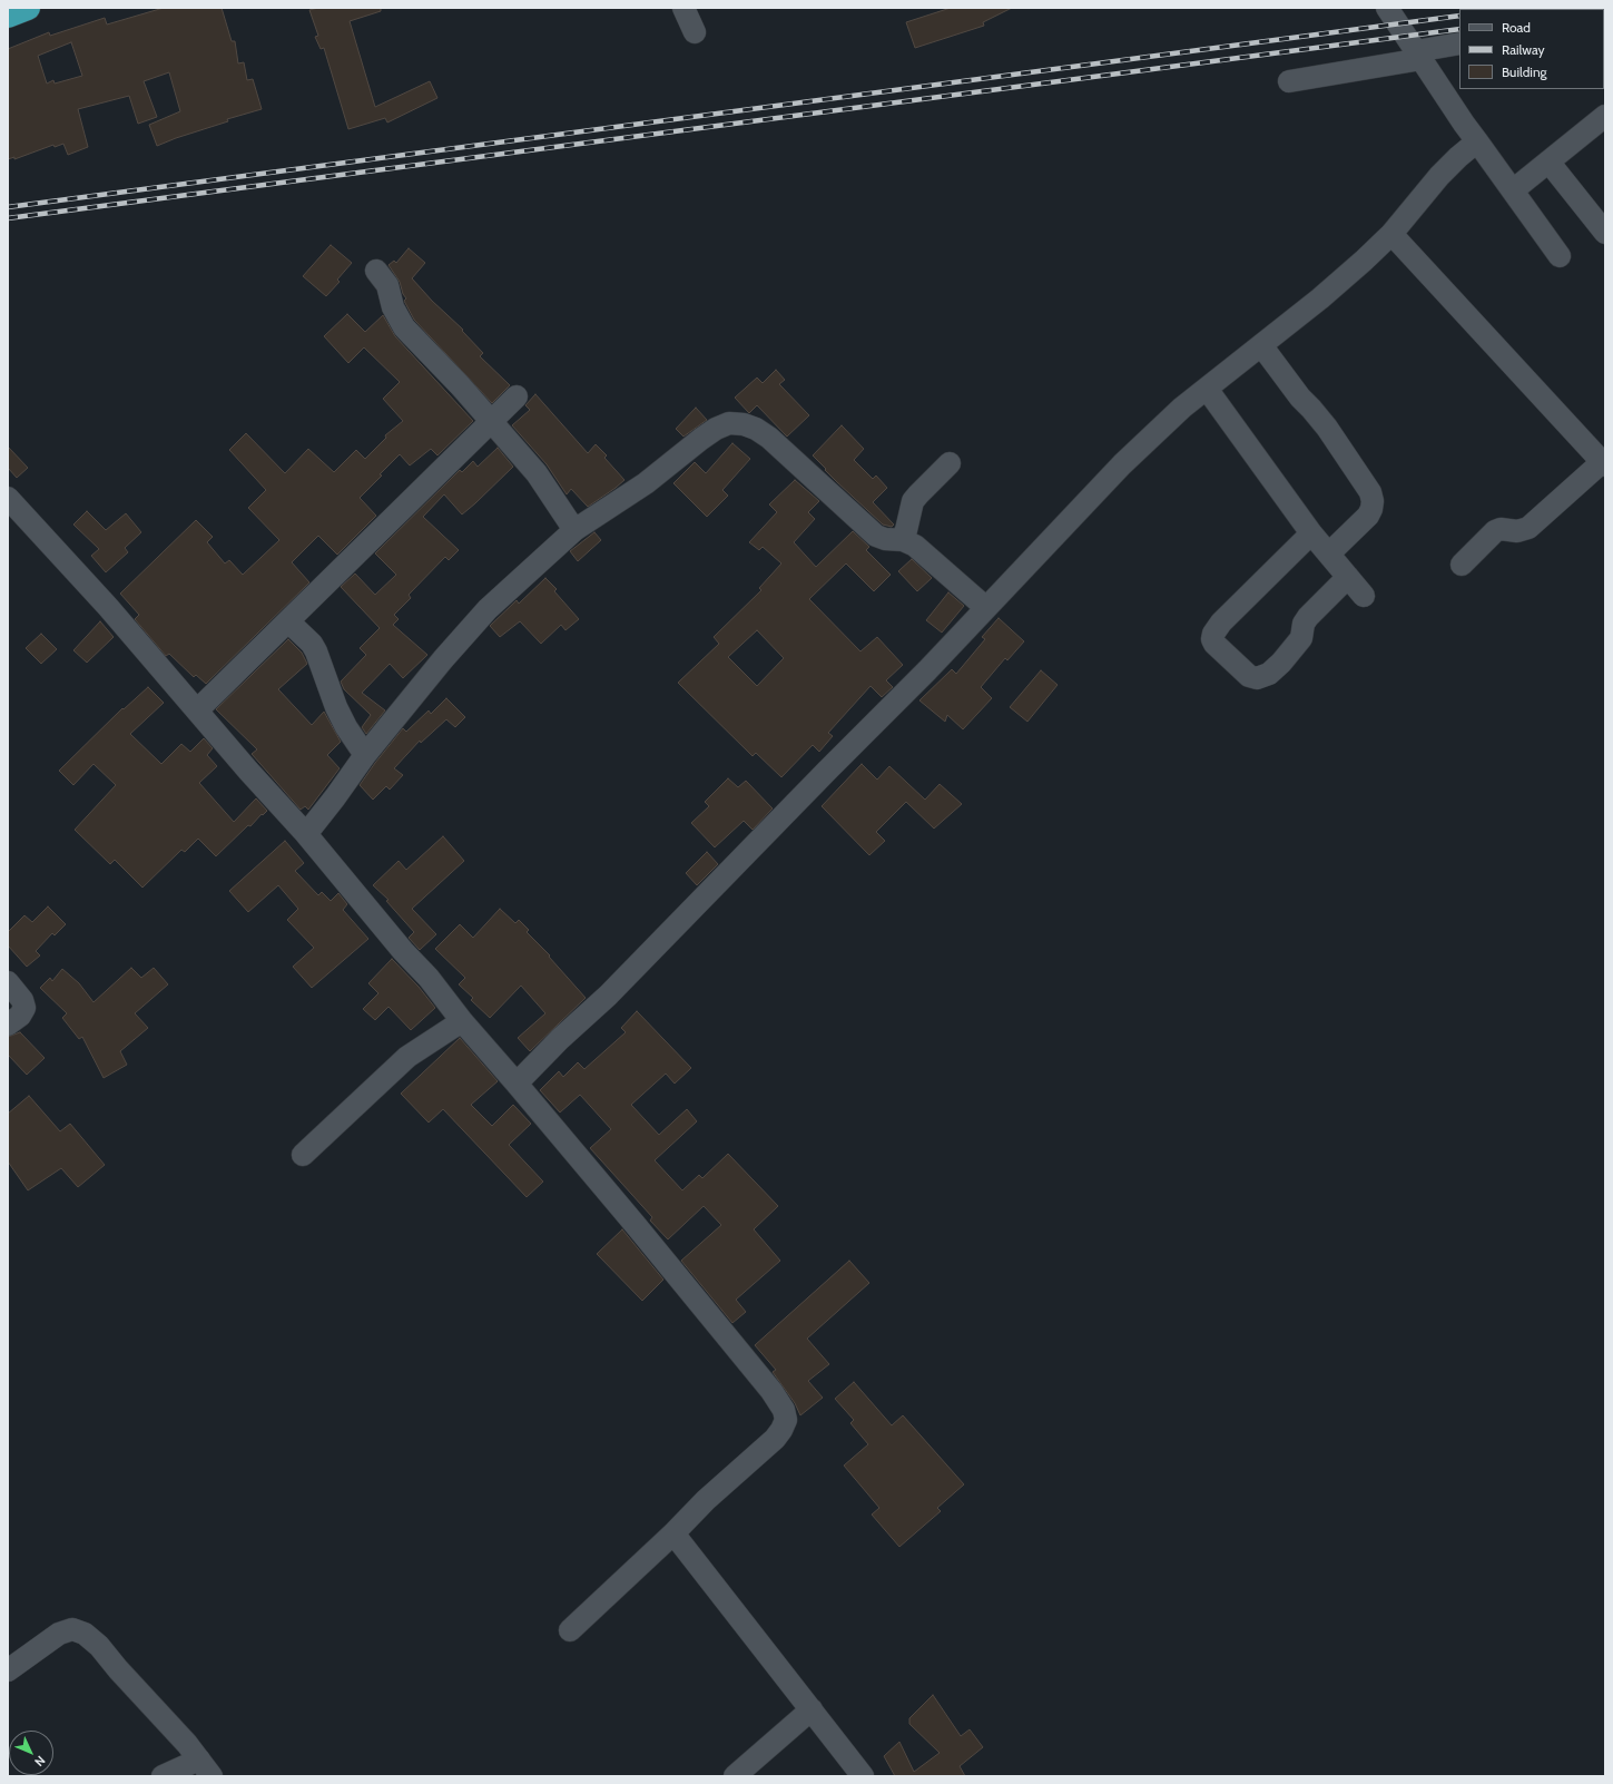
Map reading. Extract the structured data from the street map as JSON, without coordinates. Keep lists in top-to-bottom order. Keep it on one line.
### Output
{"legend":["Road","Railway","Building"],"north":"bottom right"}
